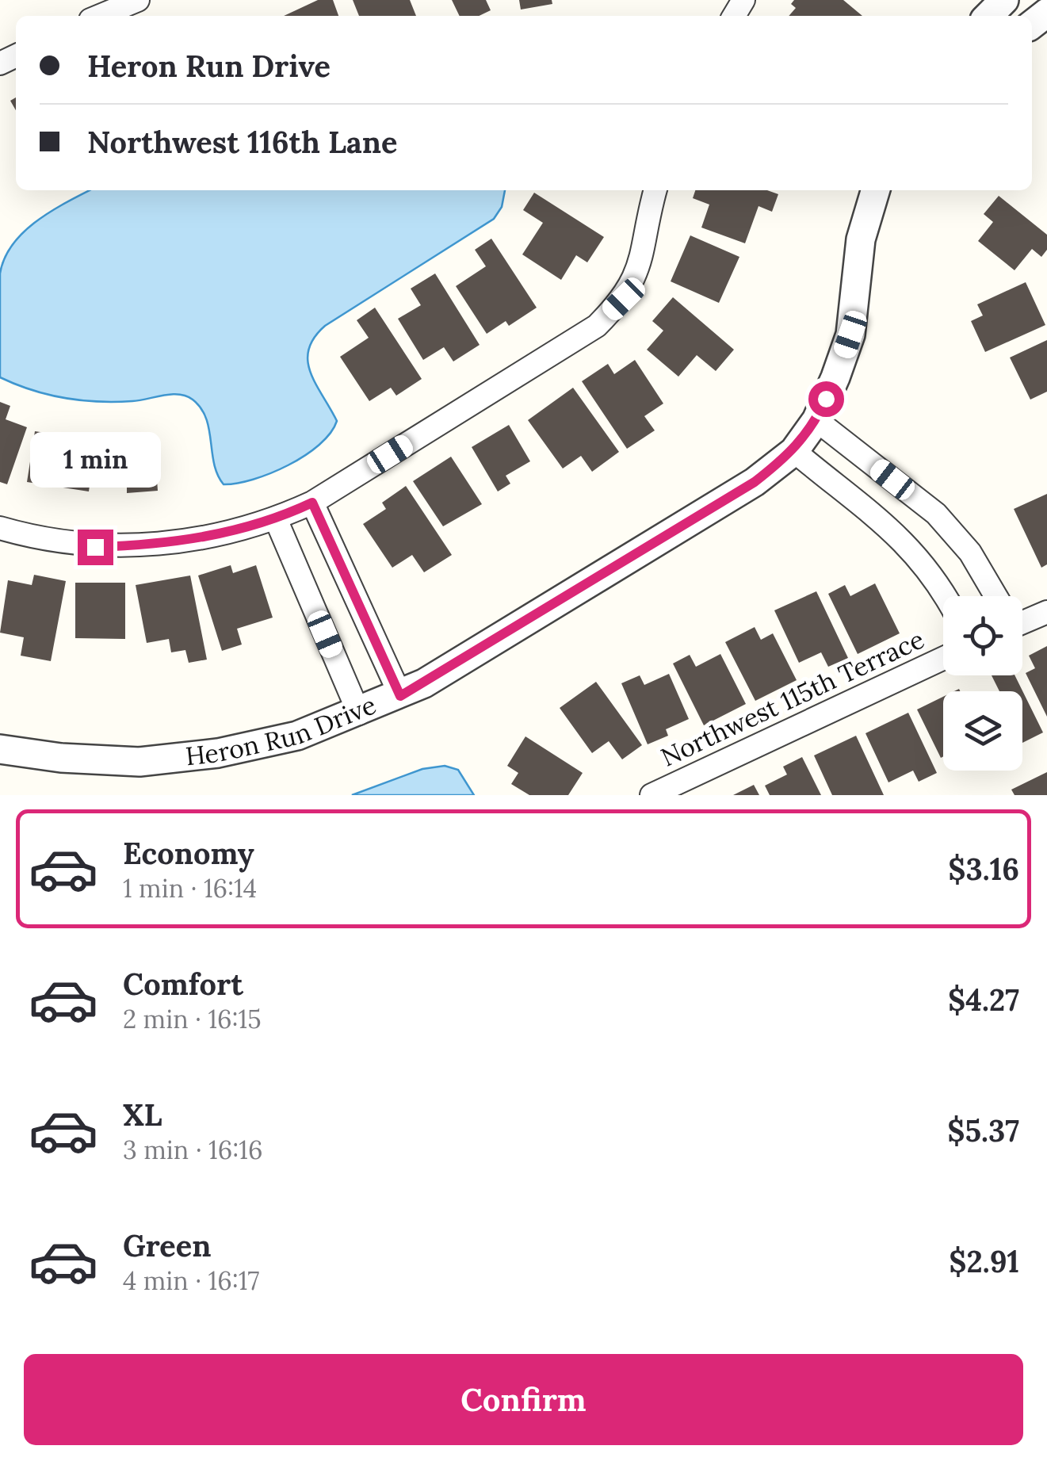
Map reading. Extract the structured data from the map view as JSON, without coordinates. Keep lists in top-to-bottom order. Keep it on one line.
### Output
{"streets":{"street":["Northwest 115th Terrace","Heron Run Drive"]},"page":{"banner":["Heron Run Drive","Northwest 116th Lane"],"bubble":"1 min","list":[{"name":"Economy","note":"1 min · 16:14","value":"$3.16"},{"name":"Comfort","note":"2 min · 16:15","value":"$4.27"},{"name":"XL","note":"3 min · 16:16","value":"$5.37"},{"name":"Green","note":"4 min · 16:17","value":"$2.91"}],"buttons":"Confirm"}}
